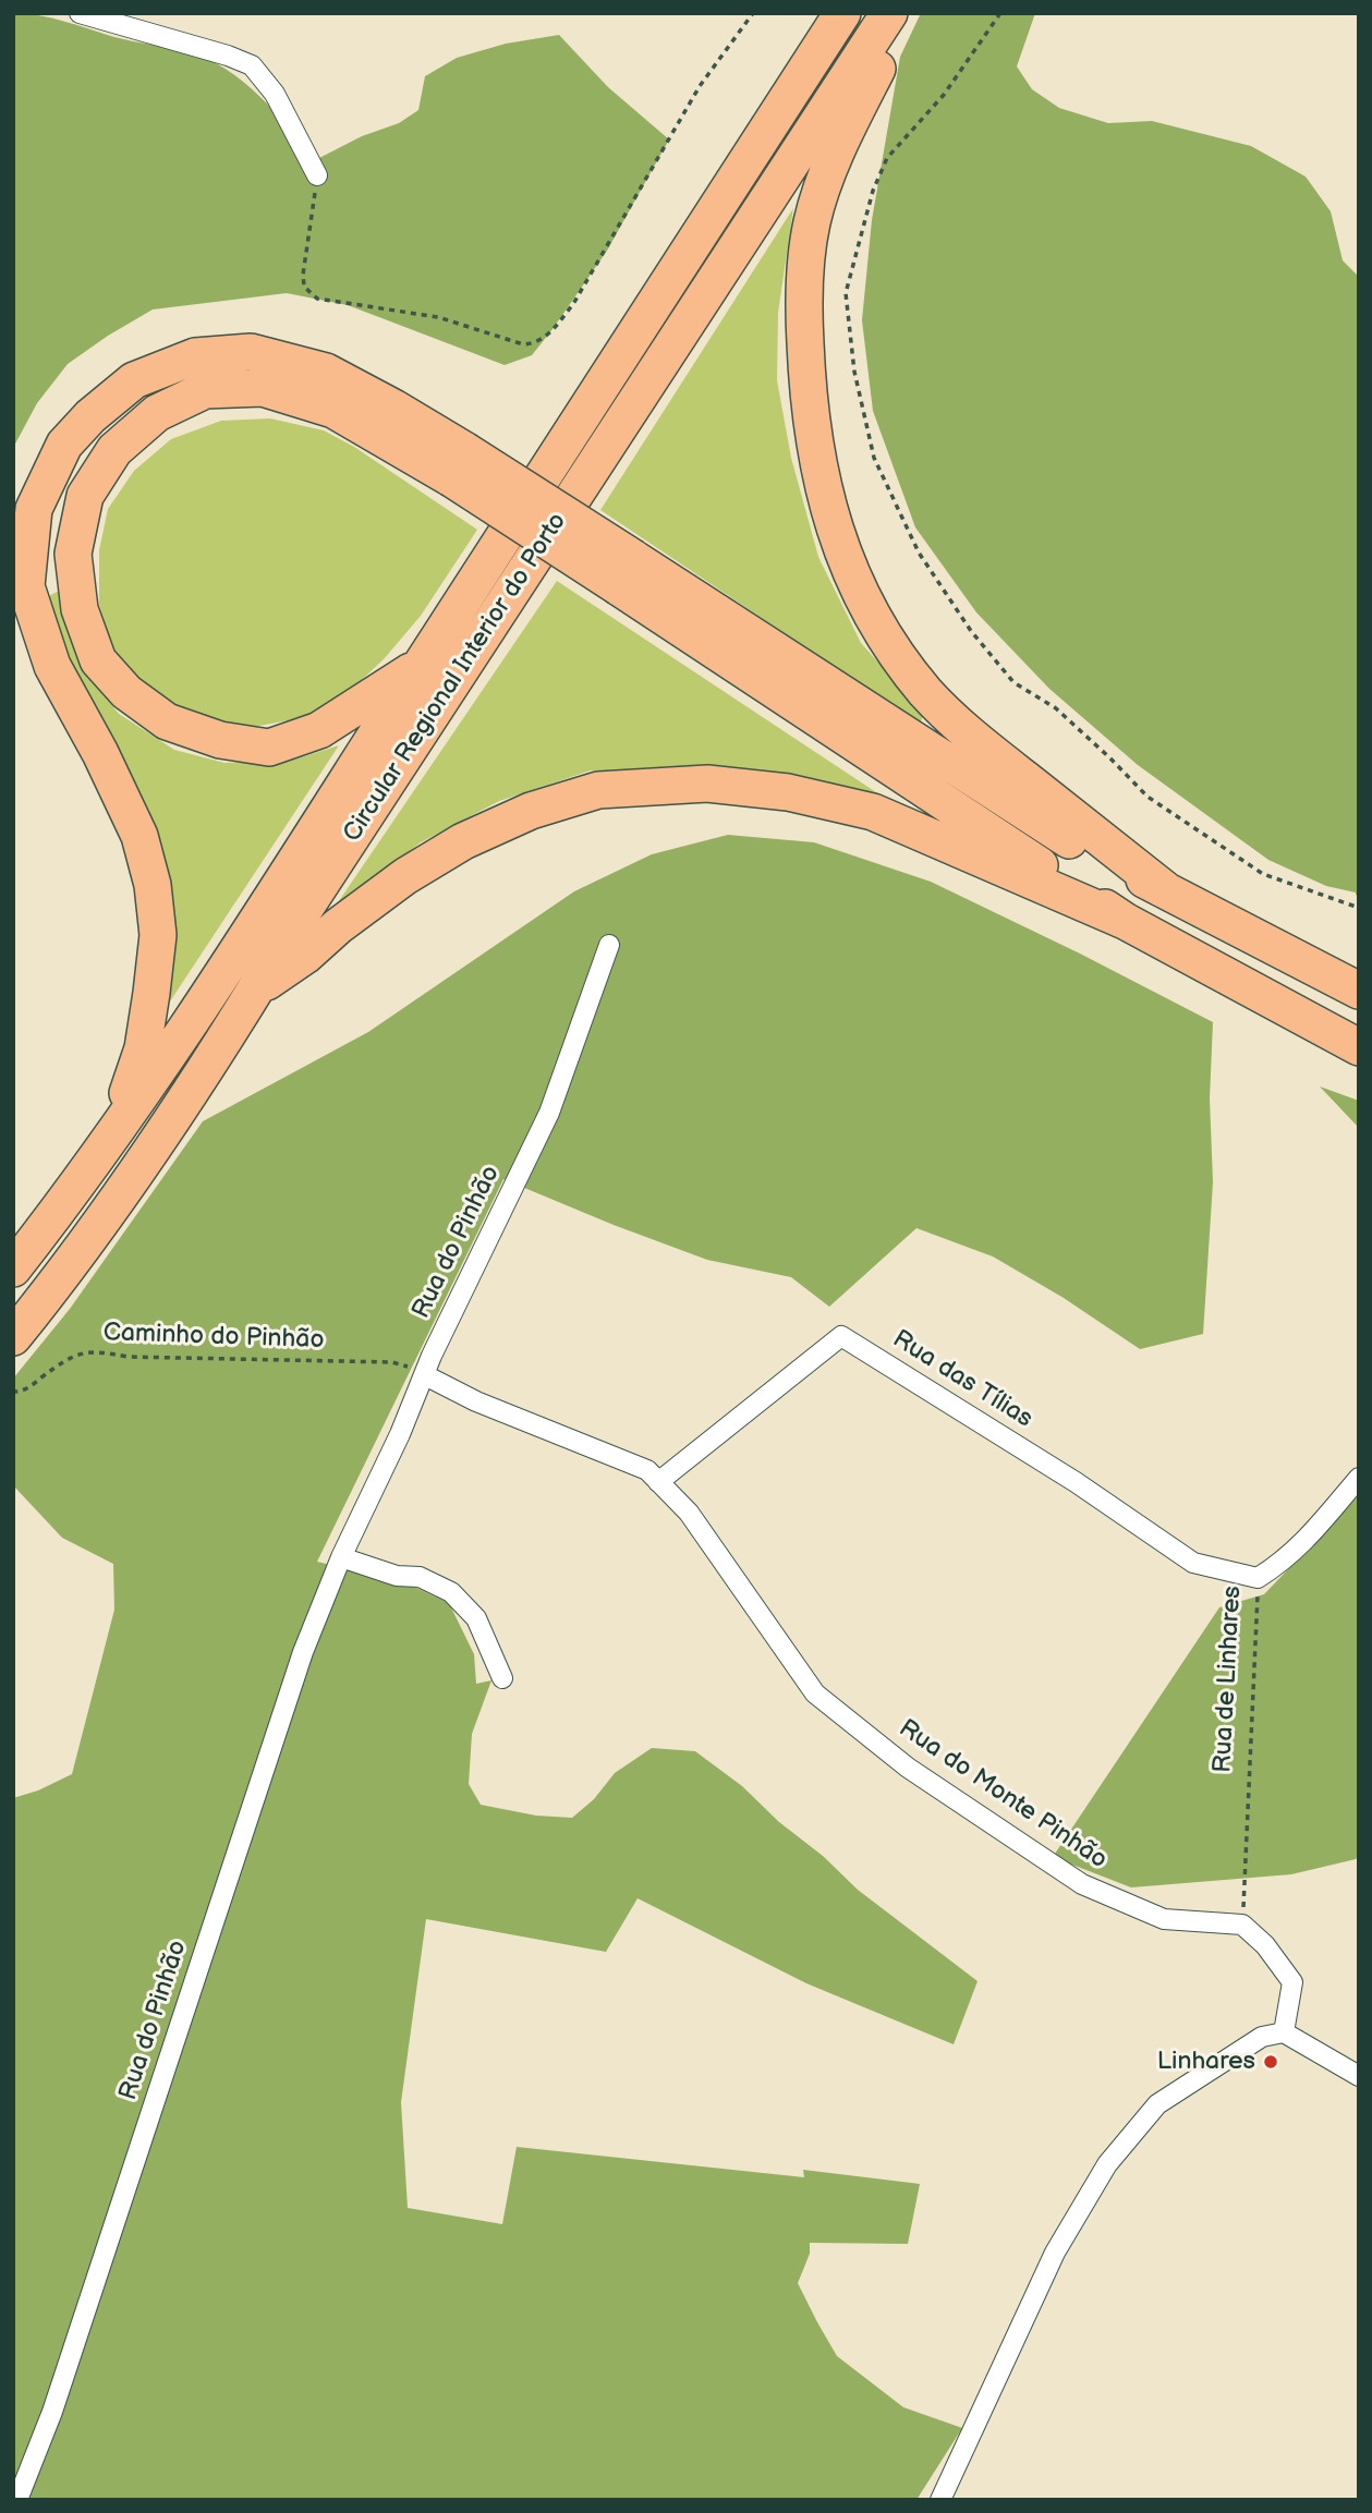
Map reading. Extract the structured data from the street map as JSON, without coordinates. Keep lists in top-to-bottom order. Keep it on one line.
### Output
{"streets":{"highway":["Circular Regional Interior do Porto"],"street":["Rua do Pinhão","Rua das Tílias","Rua de Linhares","Rua do Monte Pinhão"],"path":["Caminho do Pinhão"]},"crossings":[["Rua do Pinhão","Caminho do Pinhão"],["Rua do Pinhão","Rua do Monte Pinhão"],["Caminho do Pinhão","Rua do Monte Pinhão"],["Rua das Tílias","Rua de Linhares"],["Rua das Tílias","Rua do Monte Pinhão"],["Rua de Linhares","Rua do Monte Pinhão"]],"places":["Linhares"]}
